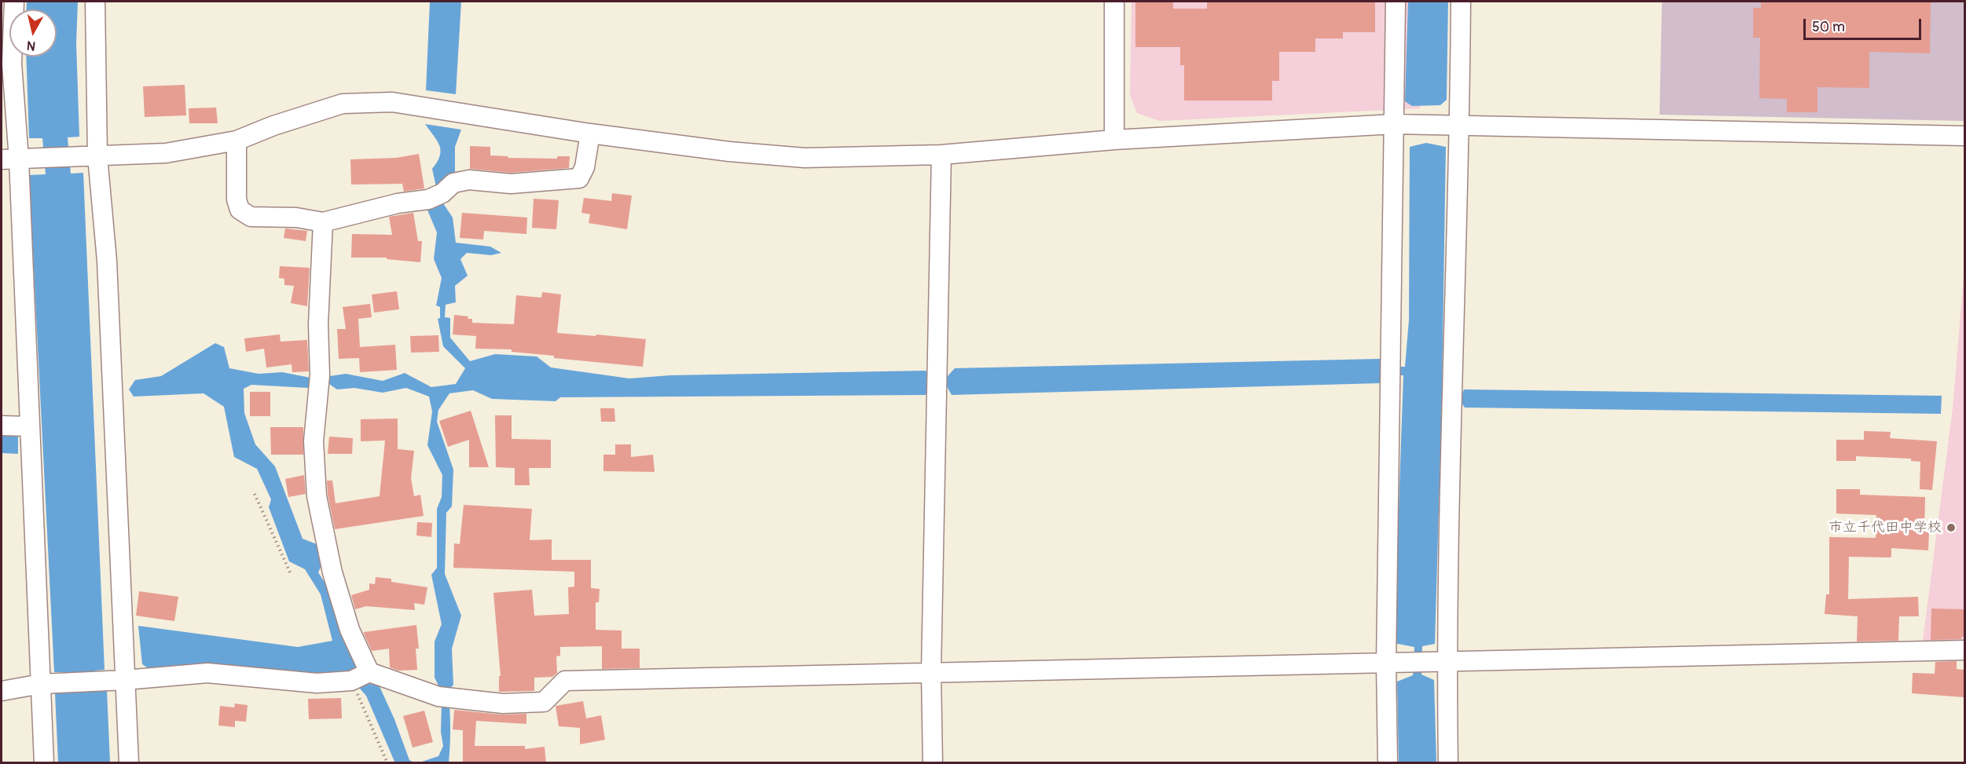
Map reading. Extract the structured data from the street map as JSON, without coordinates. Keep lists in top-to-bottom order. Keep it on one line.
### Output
{"places":["市立千代田中学校"],"scale_bar":"50 m","north":"bottom"}
